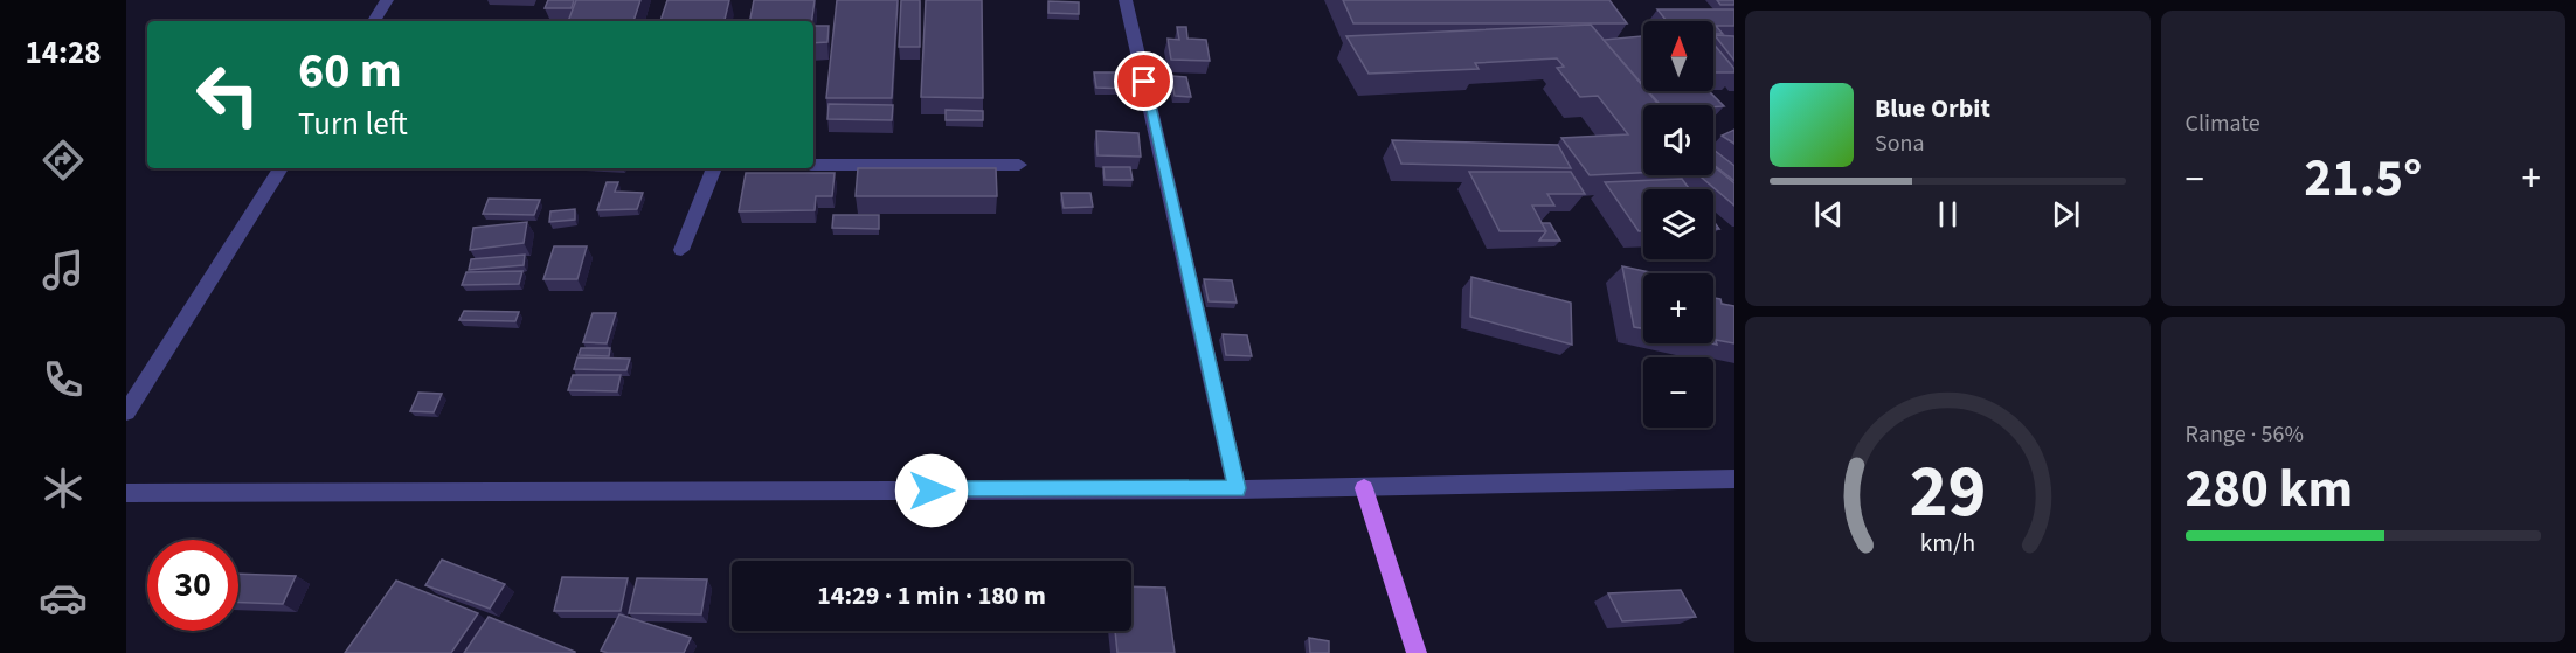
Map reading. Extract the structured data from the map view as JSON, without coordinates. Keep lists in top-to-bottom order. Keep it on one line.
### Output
{"north":"top","page":{"tabs":"14:28","tile":["Climate",["Range · 56%","280 km"]],"map_buttons":["+","−"],"turn":["60 m","Turn left"],"song":["Blue Orbit","Sona"],"heat":["−","21.5°","+"],"limit":"30","trip":"14:29 · 1 min · 180 m","gauge":["29","km/h"]}}
